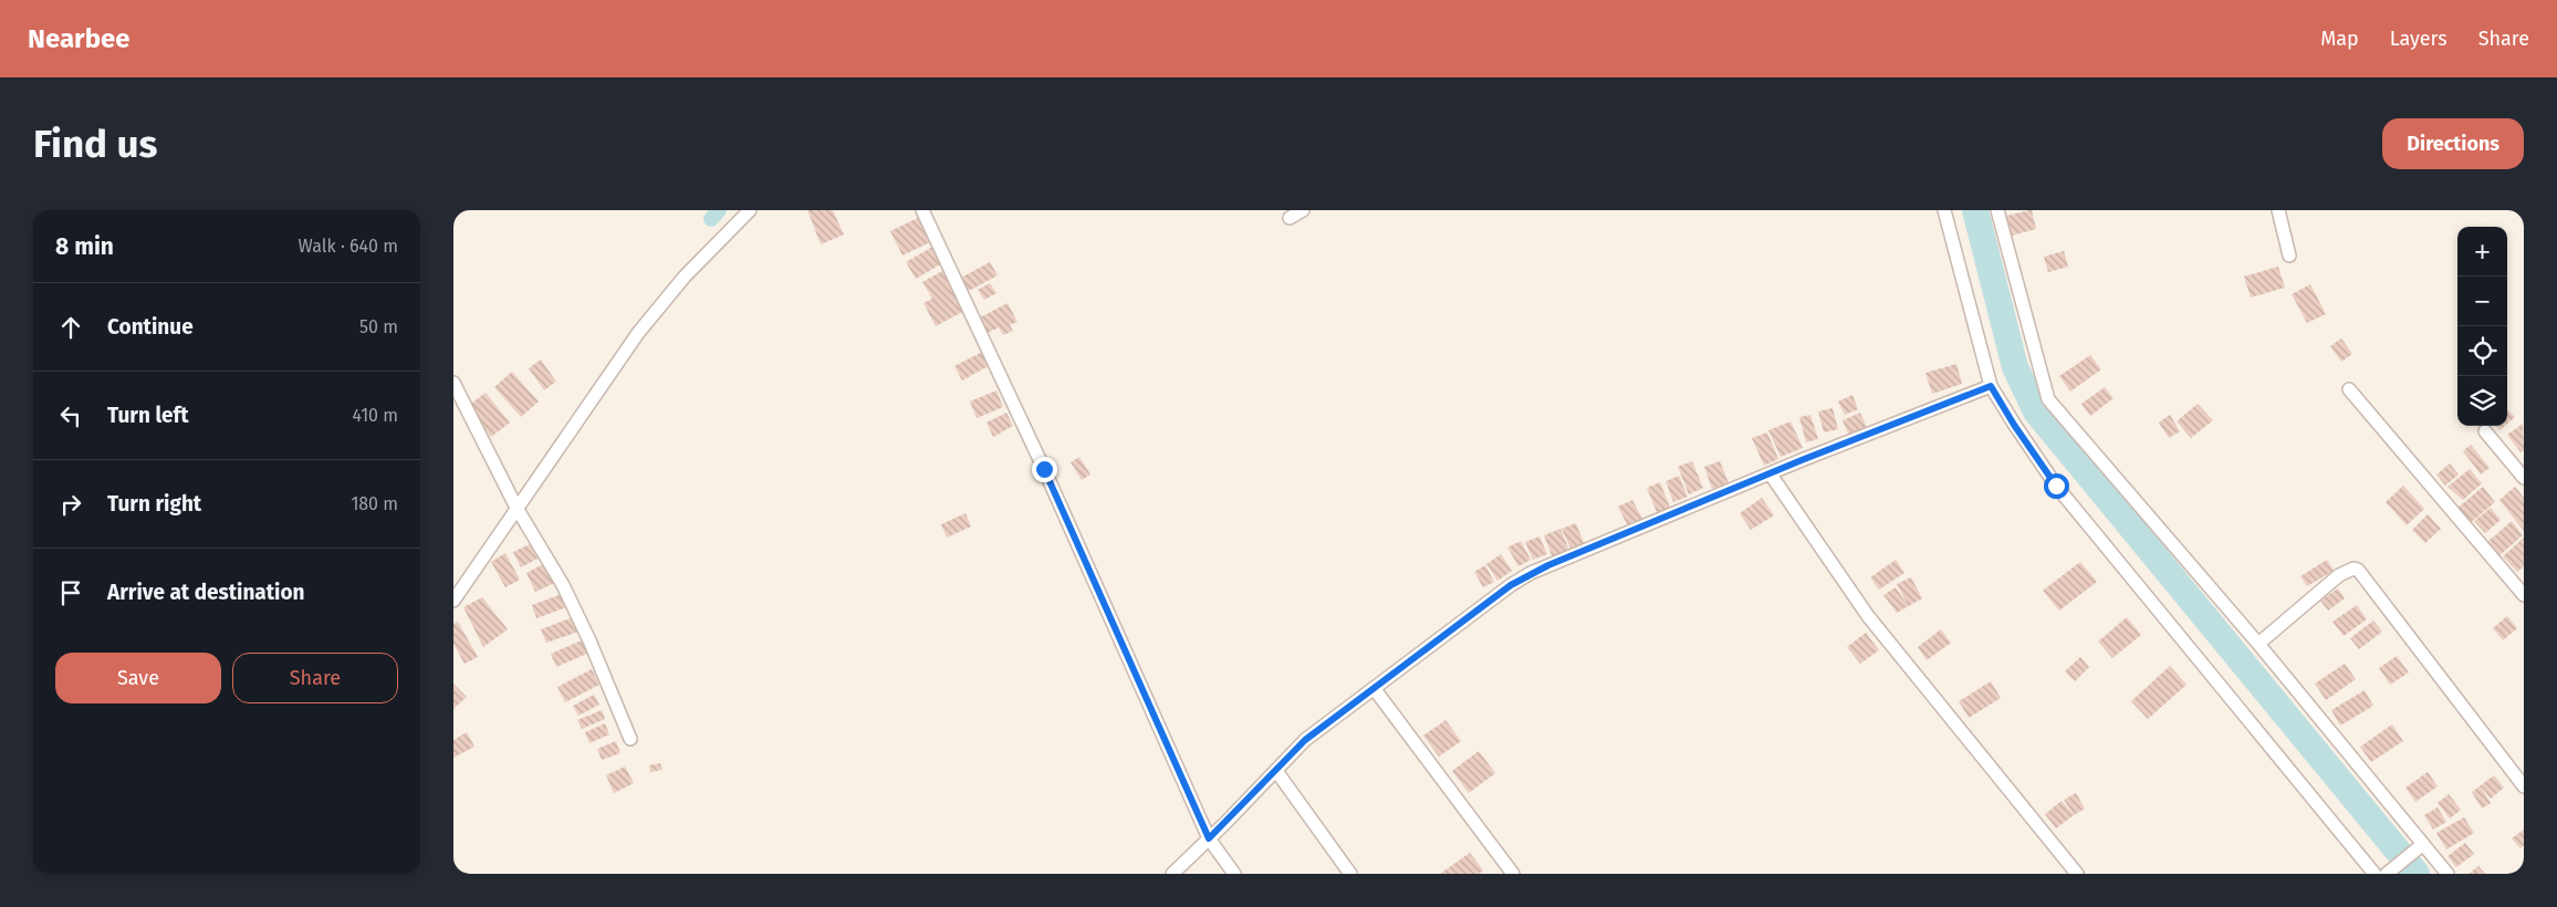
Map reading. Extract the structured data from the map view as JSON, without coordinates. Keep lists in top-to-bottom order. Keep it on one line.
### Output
{"page":{"header":"Nearbee","nav":["Map","Layers","Share"],"buttons":["Directions",["Save","Share"]],"title":"Find us","heading":["8 min","Walk · 640 m"],"map_buttons":["+","−"],"list":[["Continue","50 m"],["Turn left","410 m"],["Turn right","180 m"],"Arrive at destination"]}}
